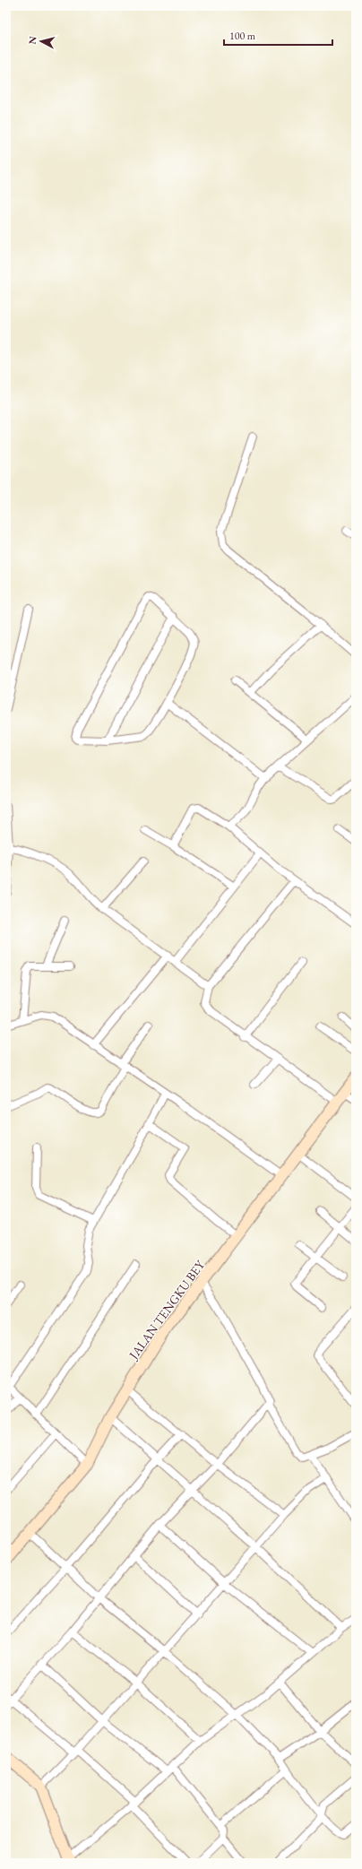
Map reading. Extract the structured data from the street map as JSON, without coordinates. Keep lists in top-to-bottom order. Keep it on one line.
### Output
{"streets":{"main road":["JALAN TENGKU BEY"]},"scale_bar":"100 m","north":"left"}
